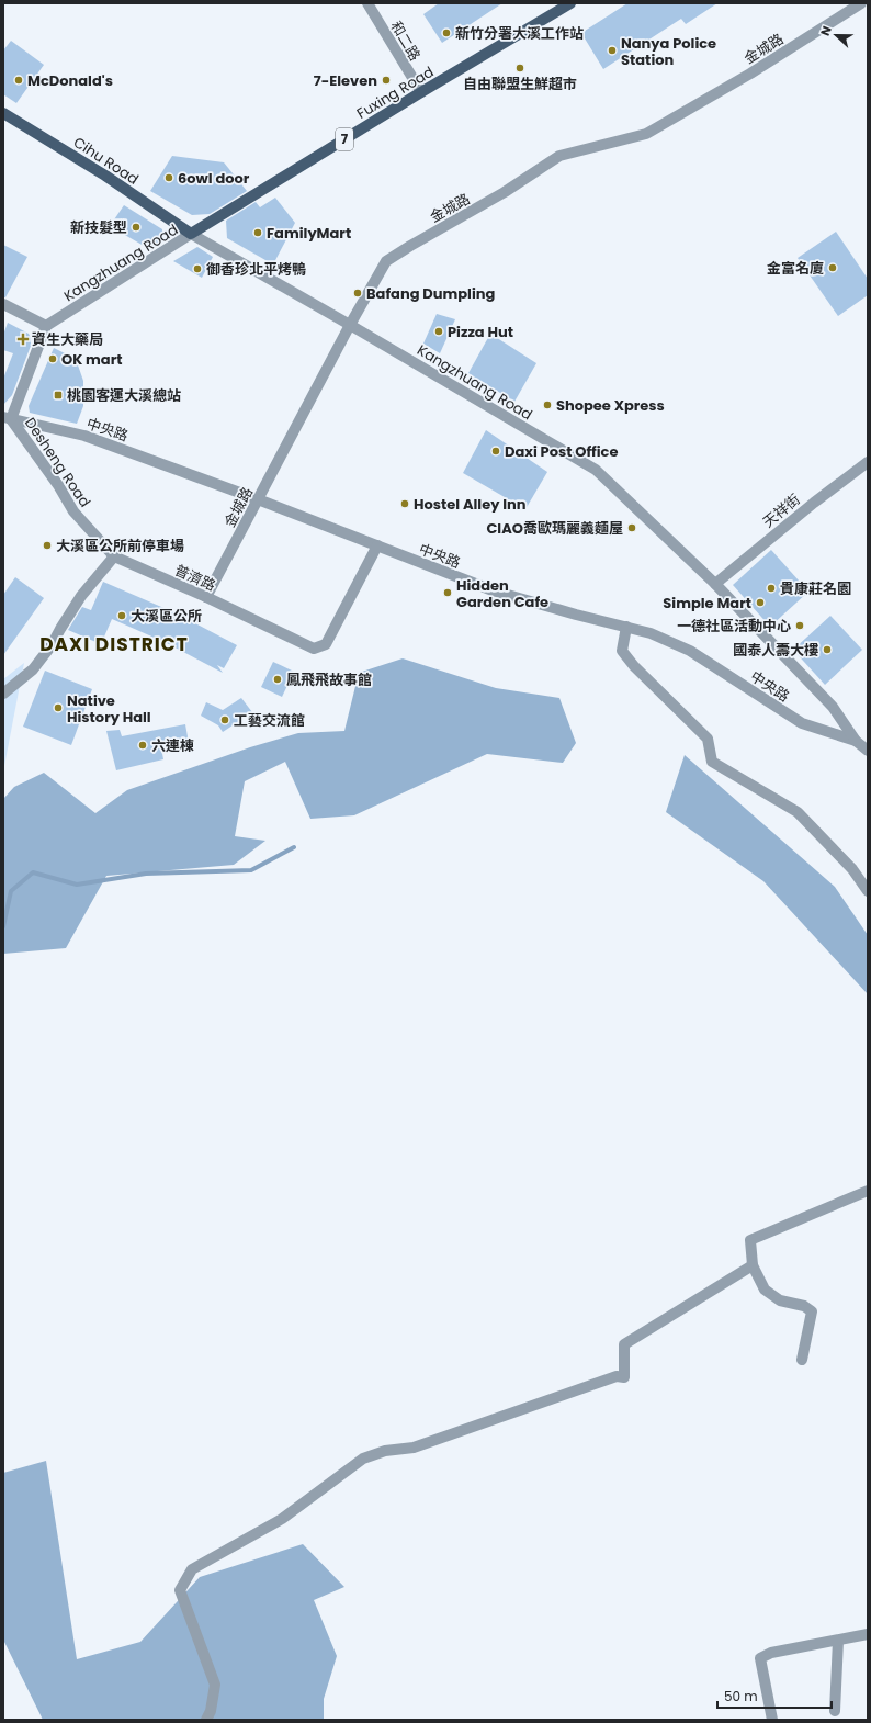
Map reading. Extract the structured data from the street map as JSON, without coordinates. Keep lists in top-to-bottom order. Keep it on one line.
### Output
{"streets":{"main road":["Fuxing Road","7","Cihu Road"],"street":["和二路","金城路","Kangzhuang Road","中央路","Desheng Road","天祥街","普濟路"]},"crossings":[["和二路","Fuxing Road"],["金城路","Kangzhuang Road"],["金城路","中央路"],["金城路","普濟路"],["Fuxing Road","Cihu Road"],["Fuxing Road","Kangzhuang Road"],["Cihu Road","Kangzhuang Road"],["Kangzhuang Road","中央路"],["Kangzhuang Road","Desheng Road"],["Kangzhuang Road","天祥街"],["中央路","Desheng Road"],["中央路","普濟路"],["Desheng Road","普濟路"]],"districts":["DAXI DISTRICT"],"places":{"other":["新竹分署大溪工作站","Nanya Police Station","自由聯盟生鮮超市","McDonald's","7-Eleven","6owl door","新技髮型","FamilyMart","金富名廈","御香珍北平烤鴨","Bafang Dumpling","Pizza Hut","OK mart","Shopee Xpress","Daxi Post Office","Hostel Alley Inn","CIAO喬歐瑪麗義麵屋","大溪區公所前停車場","貴康莊名園","Hidden Garden Cafe","Simple Mart","大溪區公所","一德社區活動中心","國泰人壽大樓","鳳飛飛故事館","Native History Hall","工藝交流館","六連棟"],"health":["資生大藥局"],"transit":["桃園客運大溪總站"]},"scale_bar":"50 m","north":"left"}
